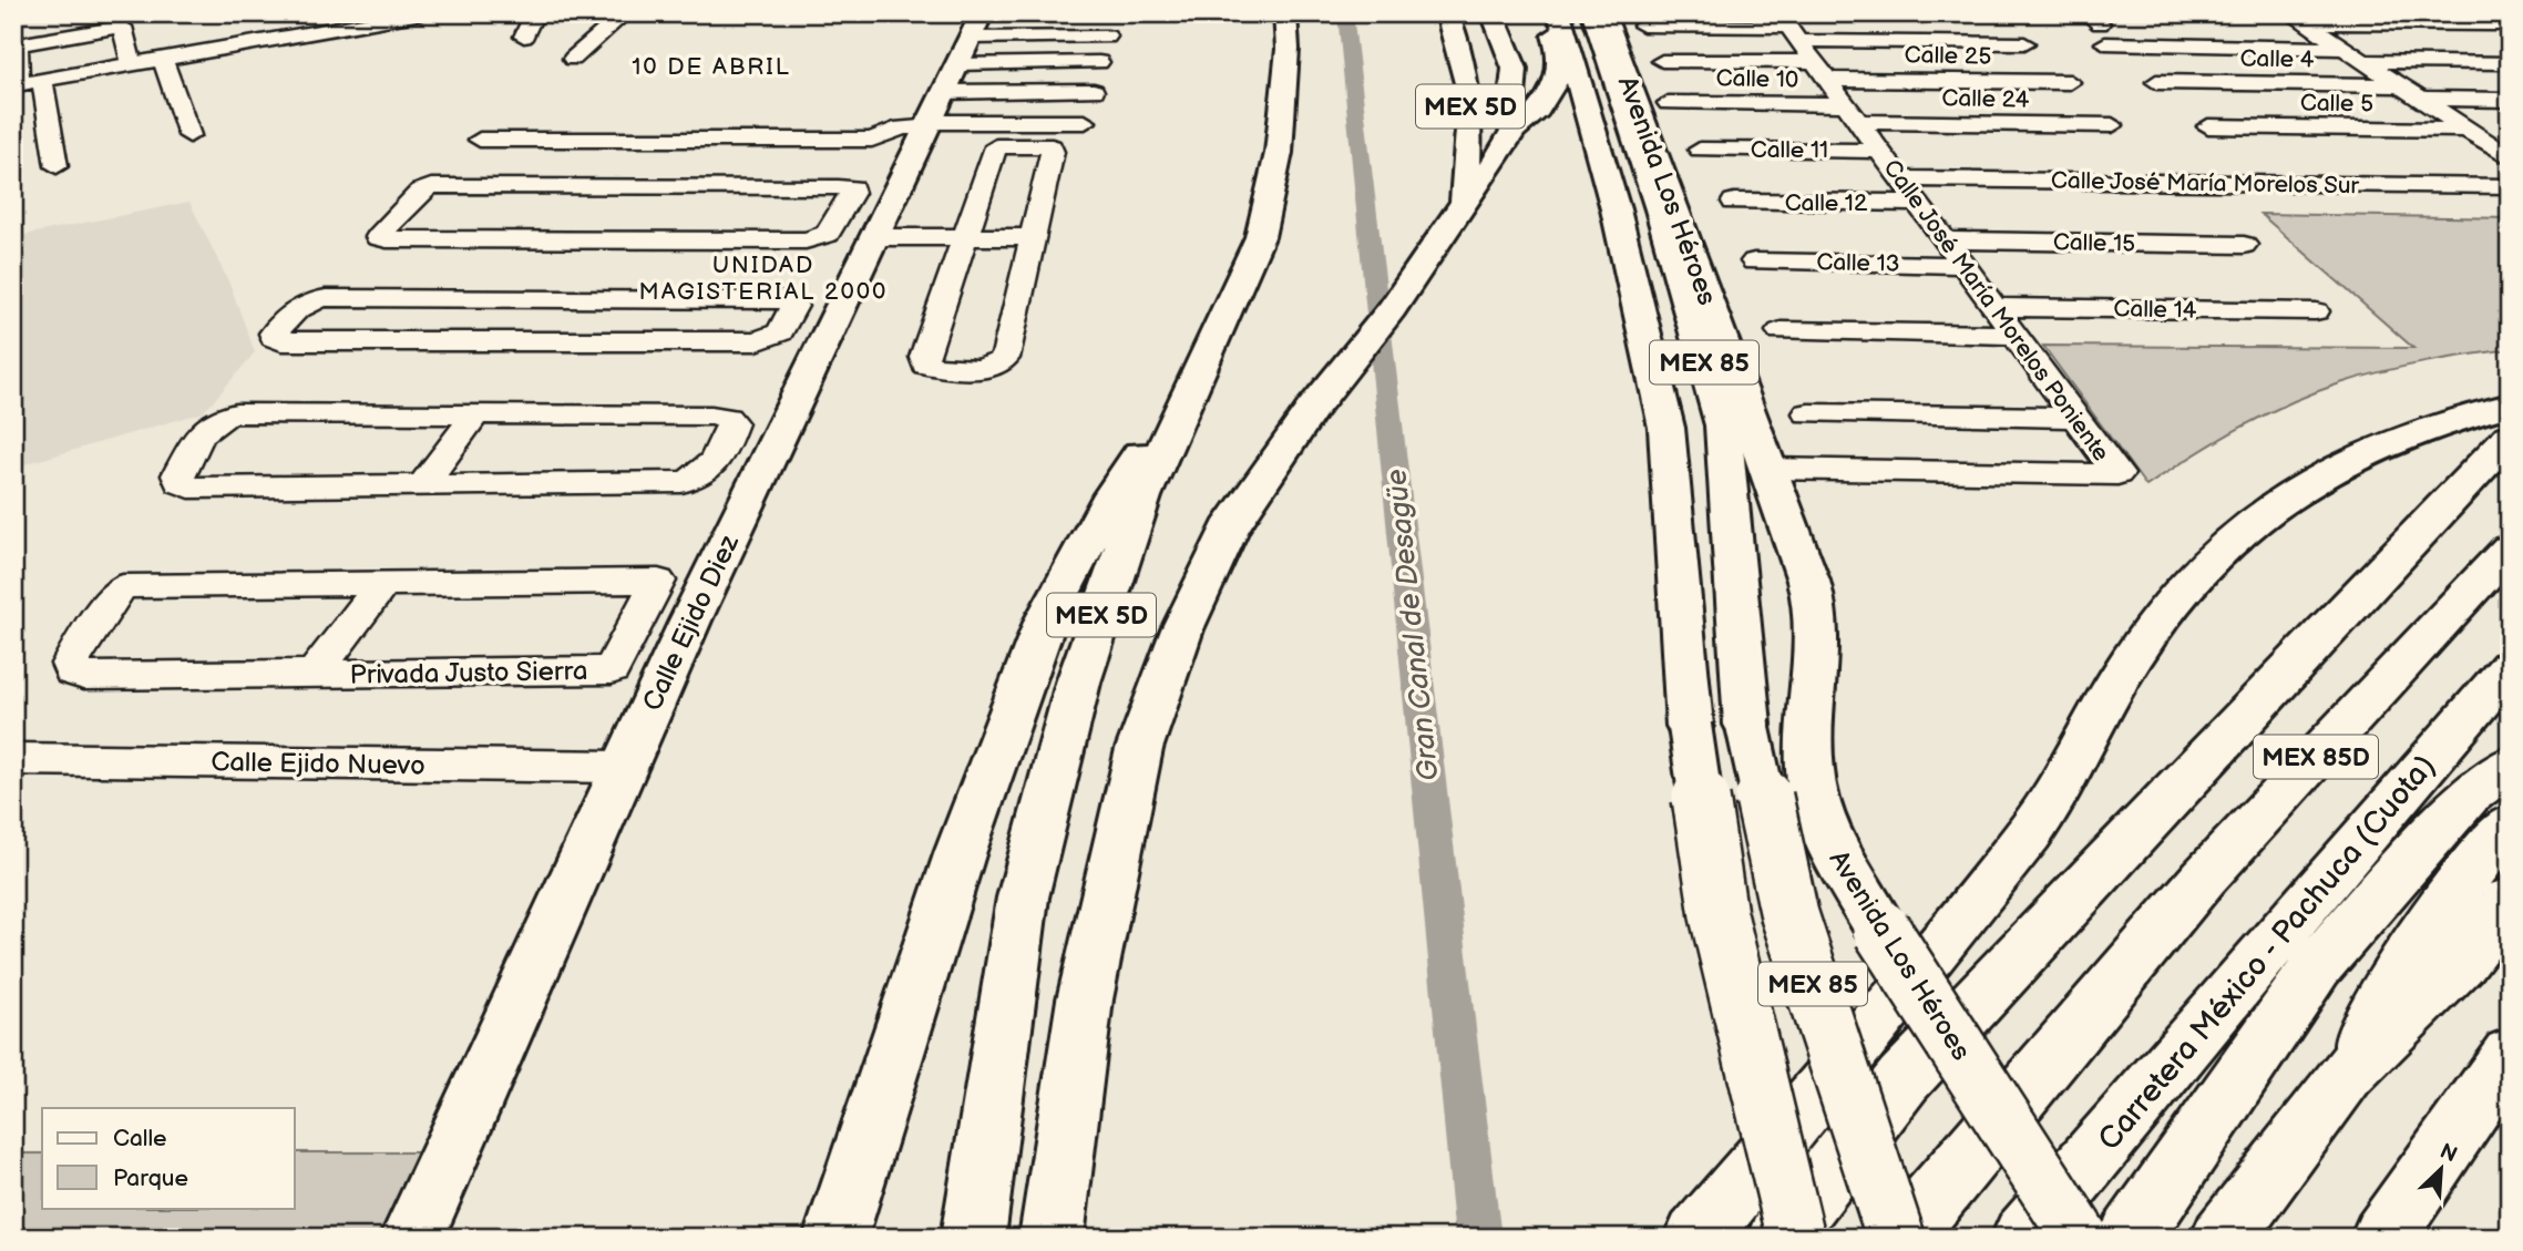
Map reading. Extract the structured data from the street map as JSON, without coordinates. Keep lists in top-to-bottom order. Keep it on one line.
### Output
{"streets":{"main road":["MEX 5D","Avenida Los Héroes","MEX 85","Calle Ejido Diez","MEX 85D","Carretera México - Pachuca (Cuota)"],"street":["Calle 25","Calle 4","Calle 10","Calle 24","Calle 5","Calle 11","Calle José María Morelos Sur","Calle 12","Calle 15","Calle 13","Calle 14","Calle José María Morelos Poniente","Privada Justo Sierra","Calle Ejido Nuevo"]},"crossings":[["Calle 25","Calle José María Morelos Poniente"],["Calle 10","Calle 24"],["Calle 10","Calle José María Morelos Poniente"],["Calle 24","Calle José María Morelos Poniente"],["Calle 11","Calle José María Morelos Poniente"],["Calle José María Morelos Sur","Calle José María Morelos Poniente"],["Avenida Los Héroes","Calle José María Morelos Poniente"],["Avenida Los Héroes","MEX 85"],["Calle 12","Calle José María Morelos Poniente"],["Calle 15","Calle José María Morelos Poniente"],["Calle 13","Calle José María Morelos Poniente"],["Calle 14","Calle José María Morelos Poniente"],["MEX 85","MEX 85D"],["Calle Ejido Diez","Calle Ejido Nuevo"]],"districts":["10 DE ABRIL","UNIDAD MAGISTERIAL 2000"],"water":["Gran Canal de Desagüe"],"legend":["Calle","Parque"],"north":"top right"}
